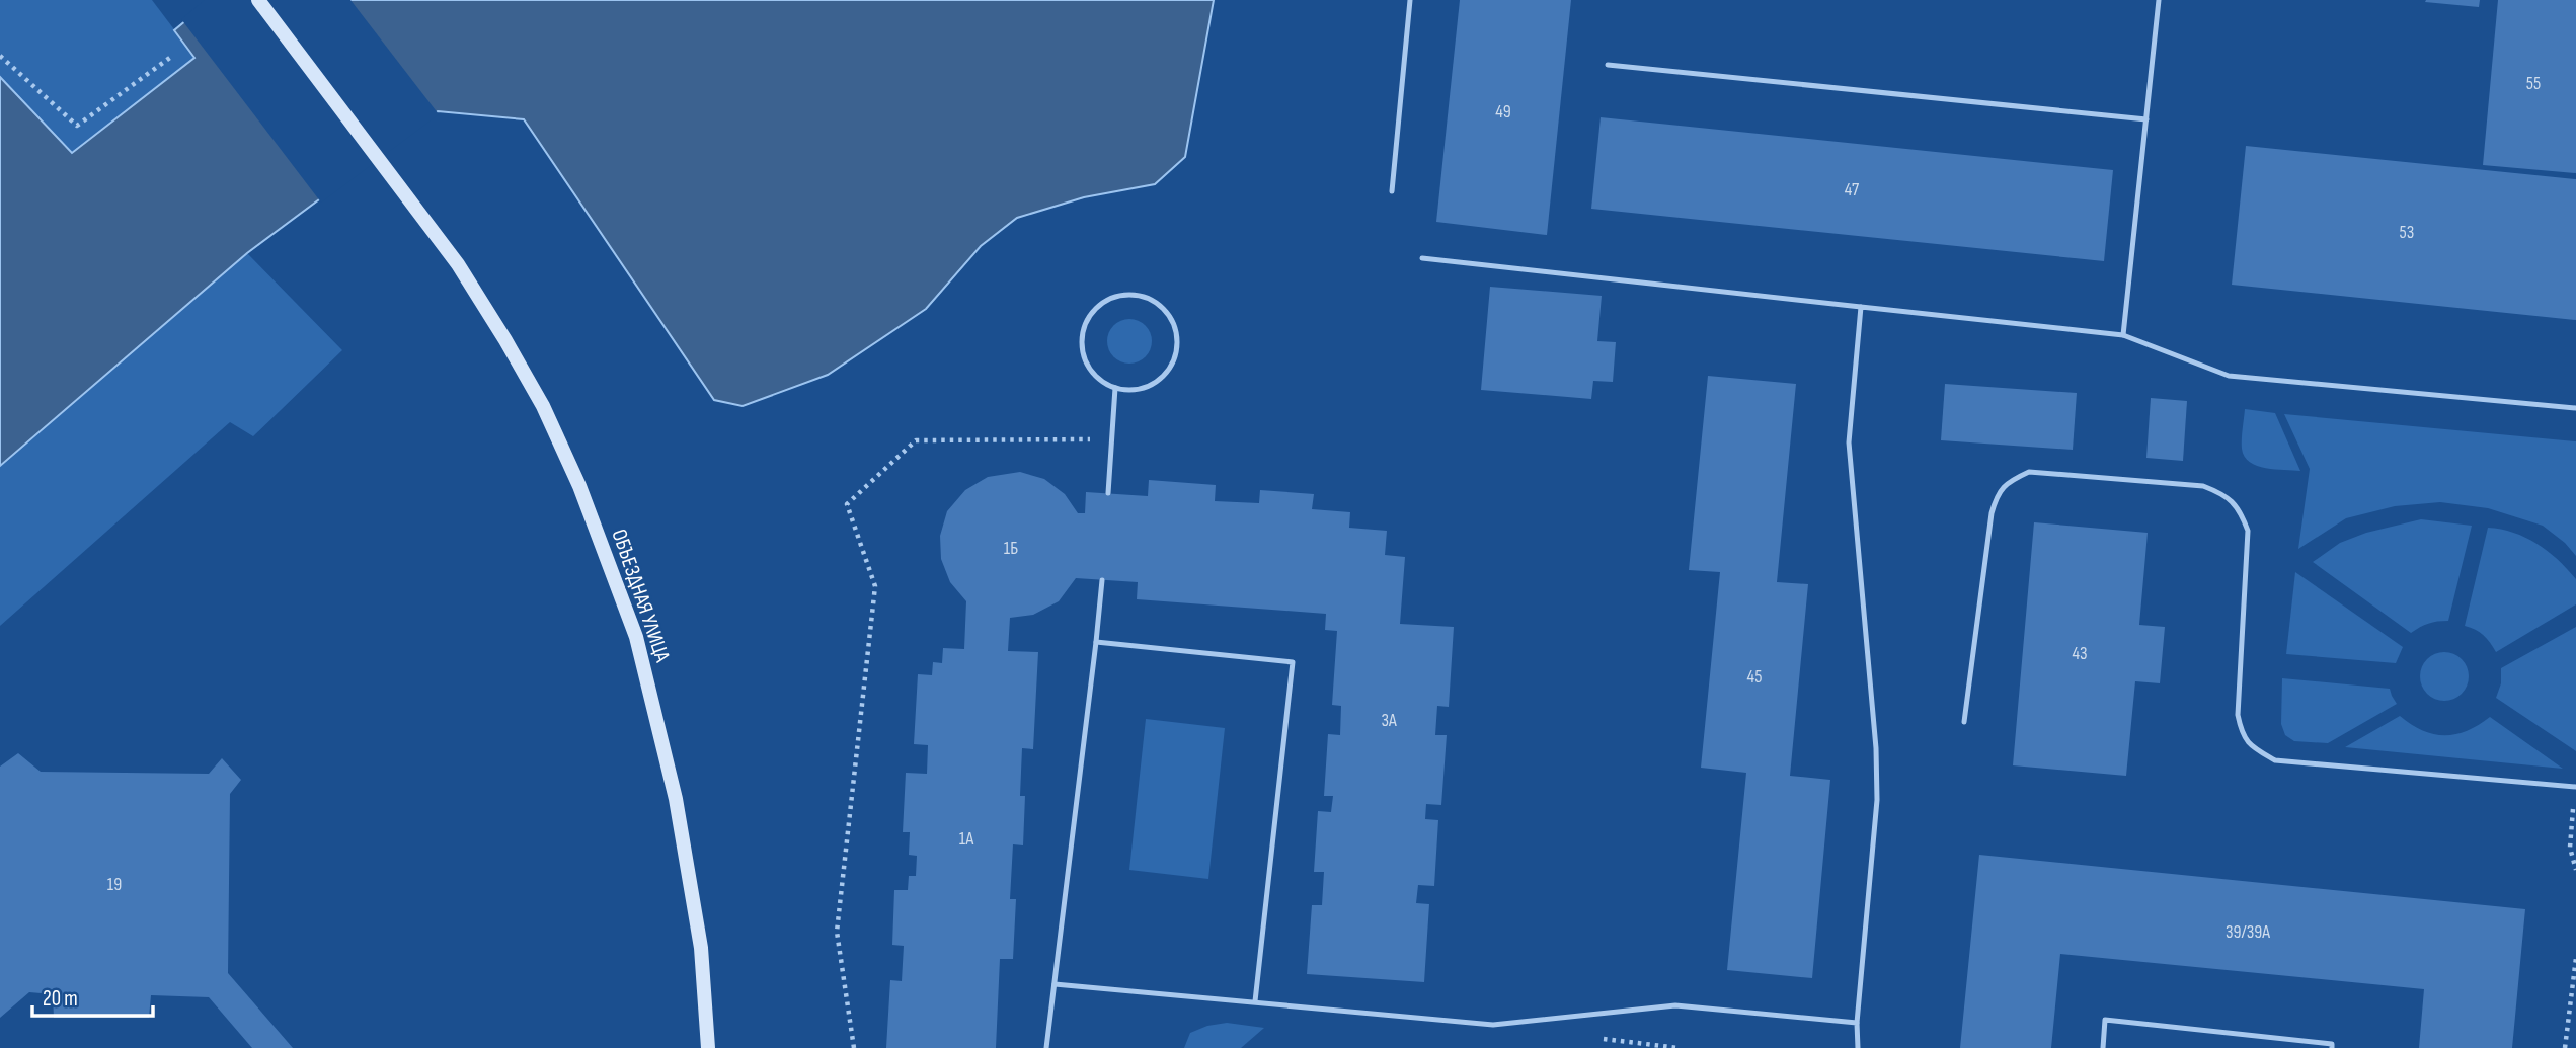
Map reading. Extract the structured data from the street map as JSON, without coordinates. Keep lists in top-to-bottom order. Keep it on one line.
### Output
{"streets":{"main road":["ОБЪЕЗДНАЯ УЛИЦА"]},"house_numbers":["55","49","47","53","1Б","43","45","3А","1А","19","39/39А"],"scale_bar":"20 m"}
